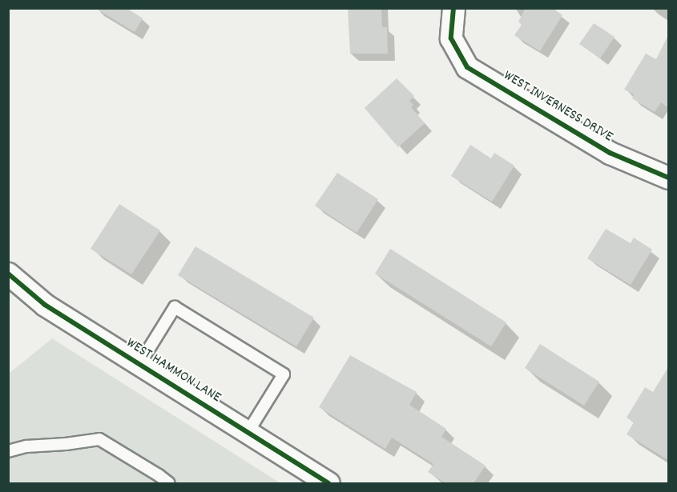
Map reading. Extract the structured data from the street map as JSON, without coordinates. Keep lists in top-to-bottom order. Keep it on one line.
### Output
{"streets":{"street":["WEST INVERNESS DRIVE","WEST HAMMON LANE"]}}
